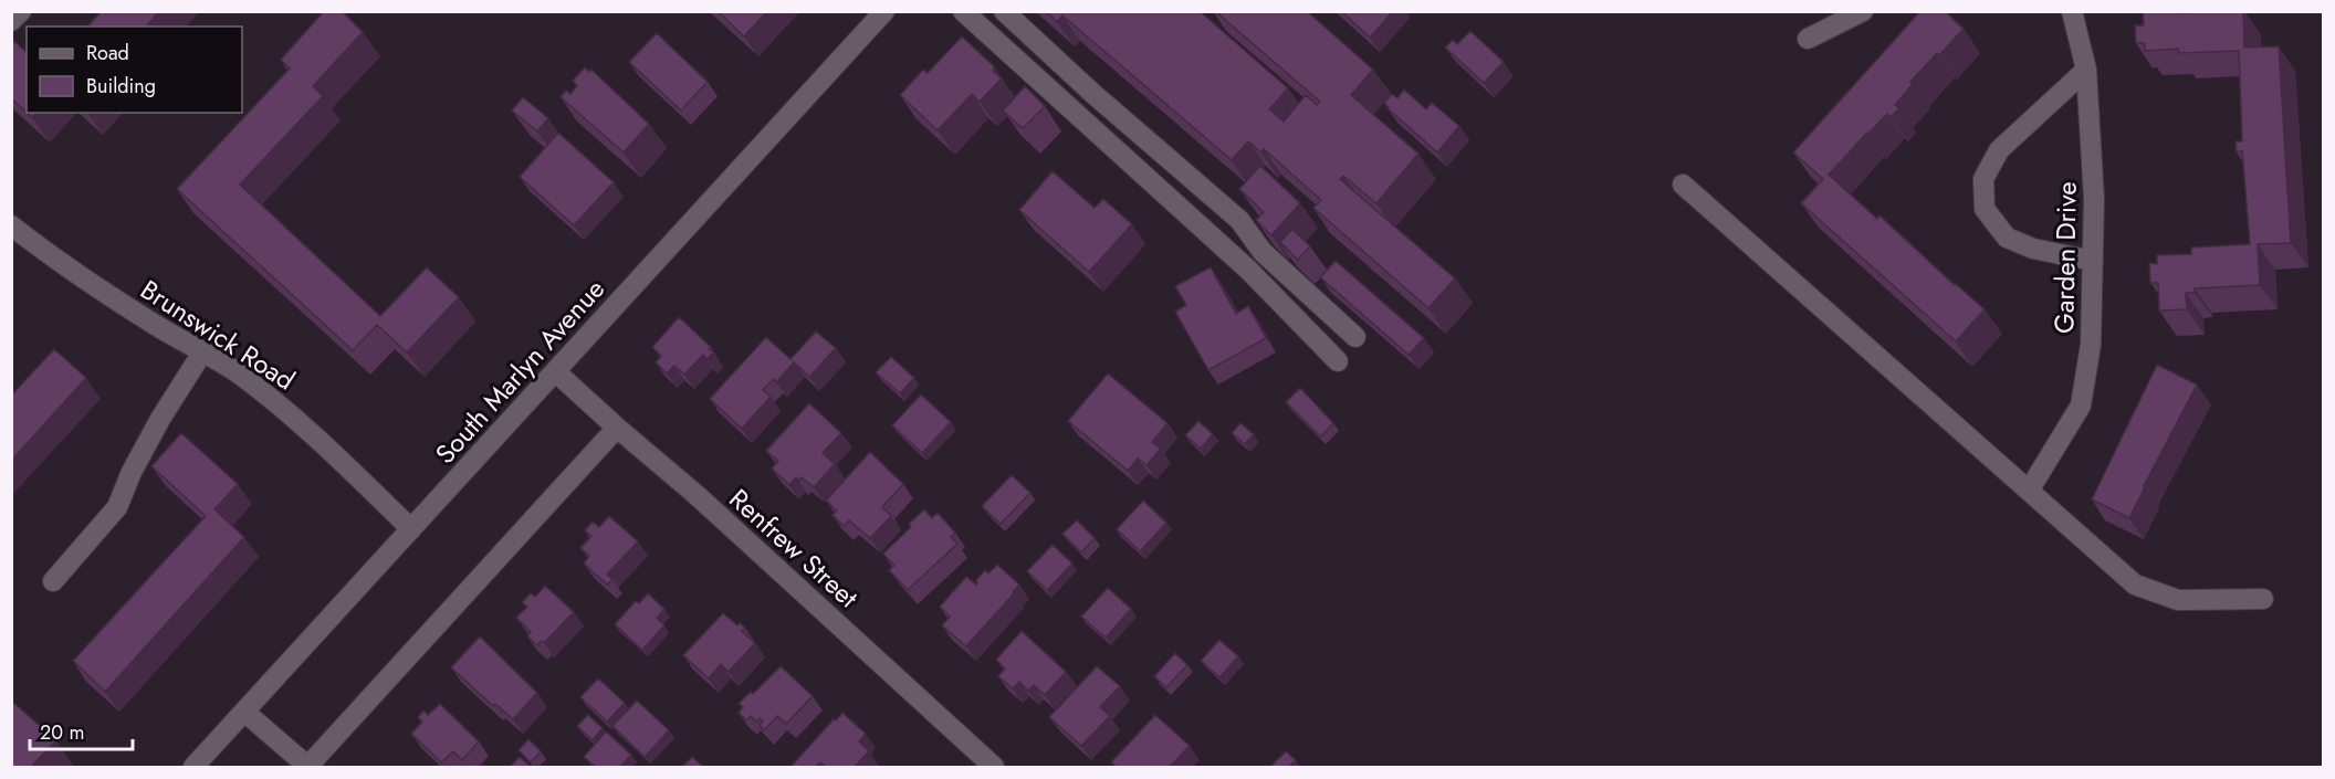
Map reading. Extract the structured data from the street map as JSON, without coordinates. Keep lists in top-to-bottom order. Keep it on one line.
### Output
{"streets":{"street":["Garden Drive","Brunswick Road","South Marlyn Avenue","Renfrew Street"]},"crossings":[["Brunswick Road","South Marlyn Avenue"],["South Marlyn Avenue","Renfrew Street"]],"legend":["Road","Building"],"scale_bar":"20 m"}
